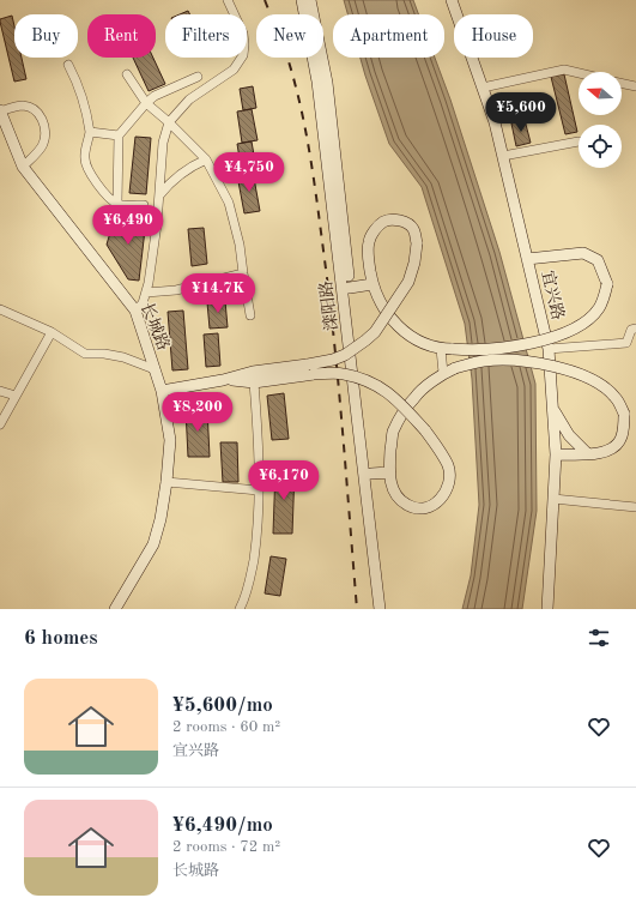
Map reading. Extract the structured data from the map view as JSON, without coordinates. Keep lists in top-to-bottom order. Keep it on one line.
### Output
{"streets":{"street":["宜兴路","滦阳路","长城路"]},"north":"left","page":{"chip":["Buy","Rent","Filters","New","Apartment","House"],"price":["¥5,600","¥4,750","¥6,490","¥14.7K","¥8,200","¥6,170"],"heading":"6 homes","list":[{"name":"¥5,600/mo","note":"2 rooms · 60 m² · 宜兴路"},{"name":"¥6,490/mo","note":"2 rooms · 72 m² · 长城路"}]}}
